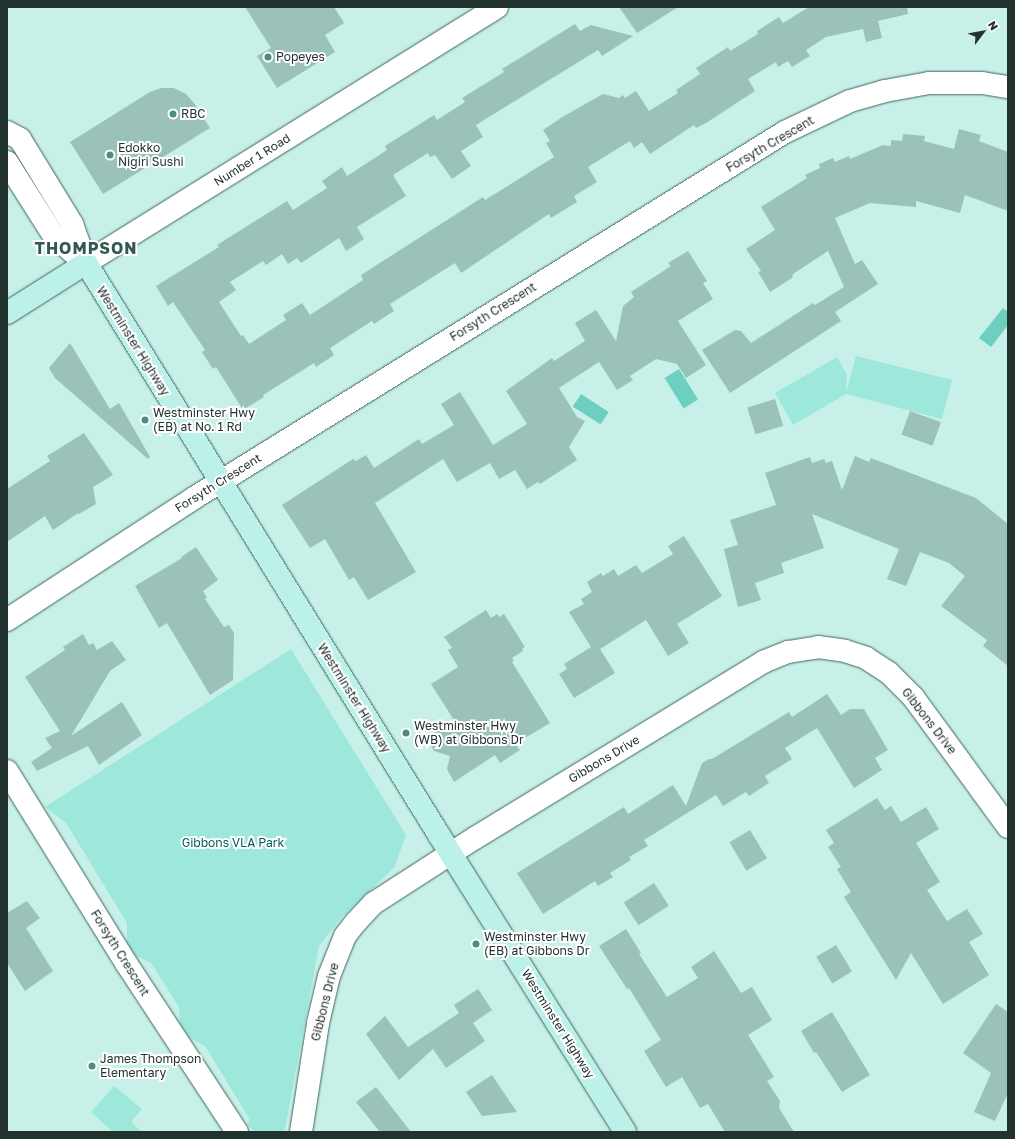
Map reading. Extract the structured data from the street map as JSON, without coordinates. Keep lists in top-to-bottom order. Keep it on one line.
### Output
{"streets":{"main road":["Number 1 Road","Westminster Highway"],"street":["Forsyth Crescent","Gibbons Drive"]},"crossings":[["Forsyth Crescent","Westminster Highway"],["Number 1 Road","Westminster Highway"],["Westminster Highway","Gibbons Drive"]],"districts":["THOMPSON"],"parks":["Gibbons VLA Park"],"places":["Popeyes","RBC","Edokko Nigiri Sushi","Westminster Hwy (EB) at No. 1 Rd","Westminster Hwy (WB) at Gibbons Dr","Westminster Hwy (EB) at Gibbons Dr","James Thompson Elementary"],"north":"top right"}
